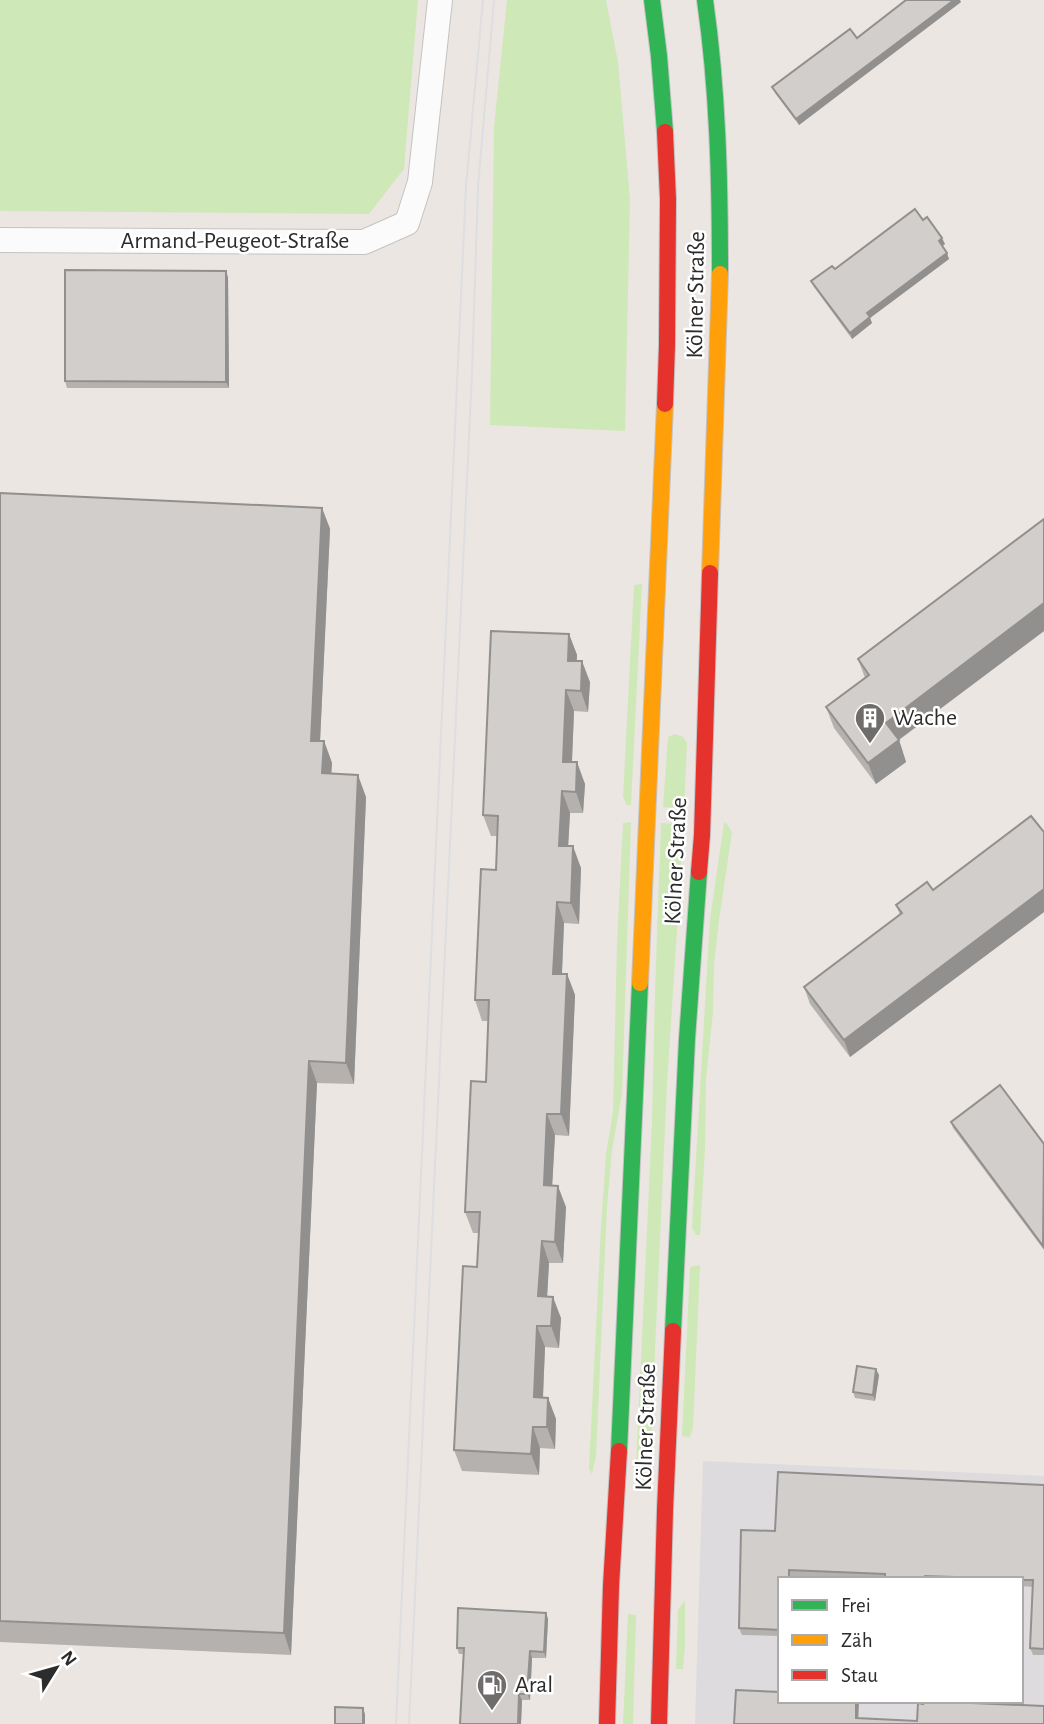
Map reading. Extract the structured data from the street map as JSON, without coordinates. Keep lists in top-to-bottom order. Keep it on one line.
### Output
{"streets":{"main road":["Kölner Straße"],"street":["Armand-Peugeot-Straße"]},"places":{"building":["Wache"],"fuel station":["Aral"]},"legend":["Frei","Zäh","Stau"],"north":"top right"}
